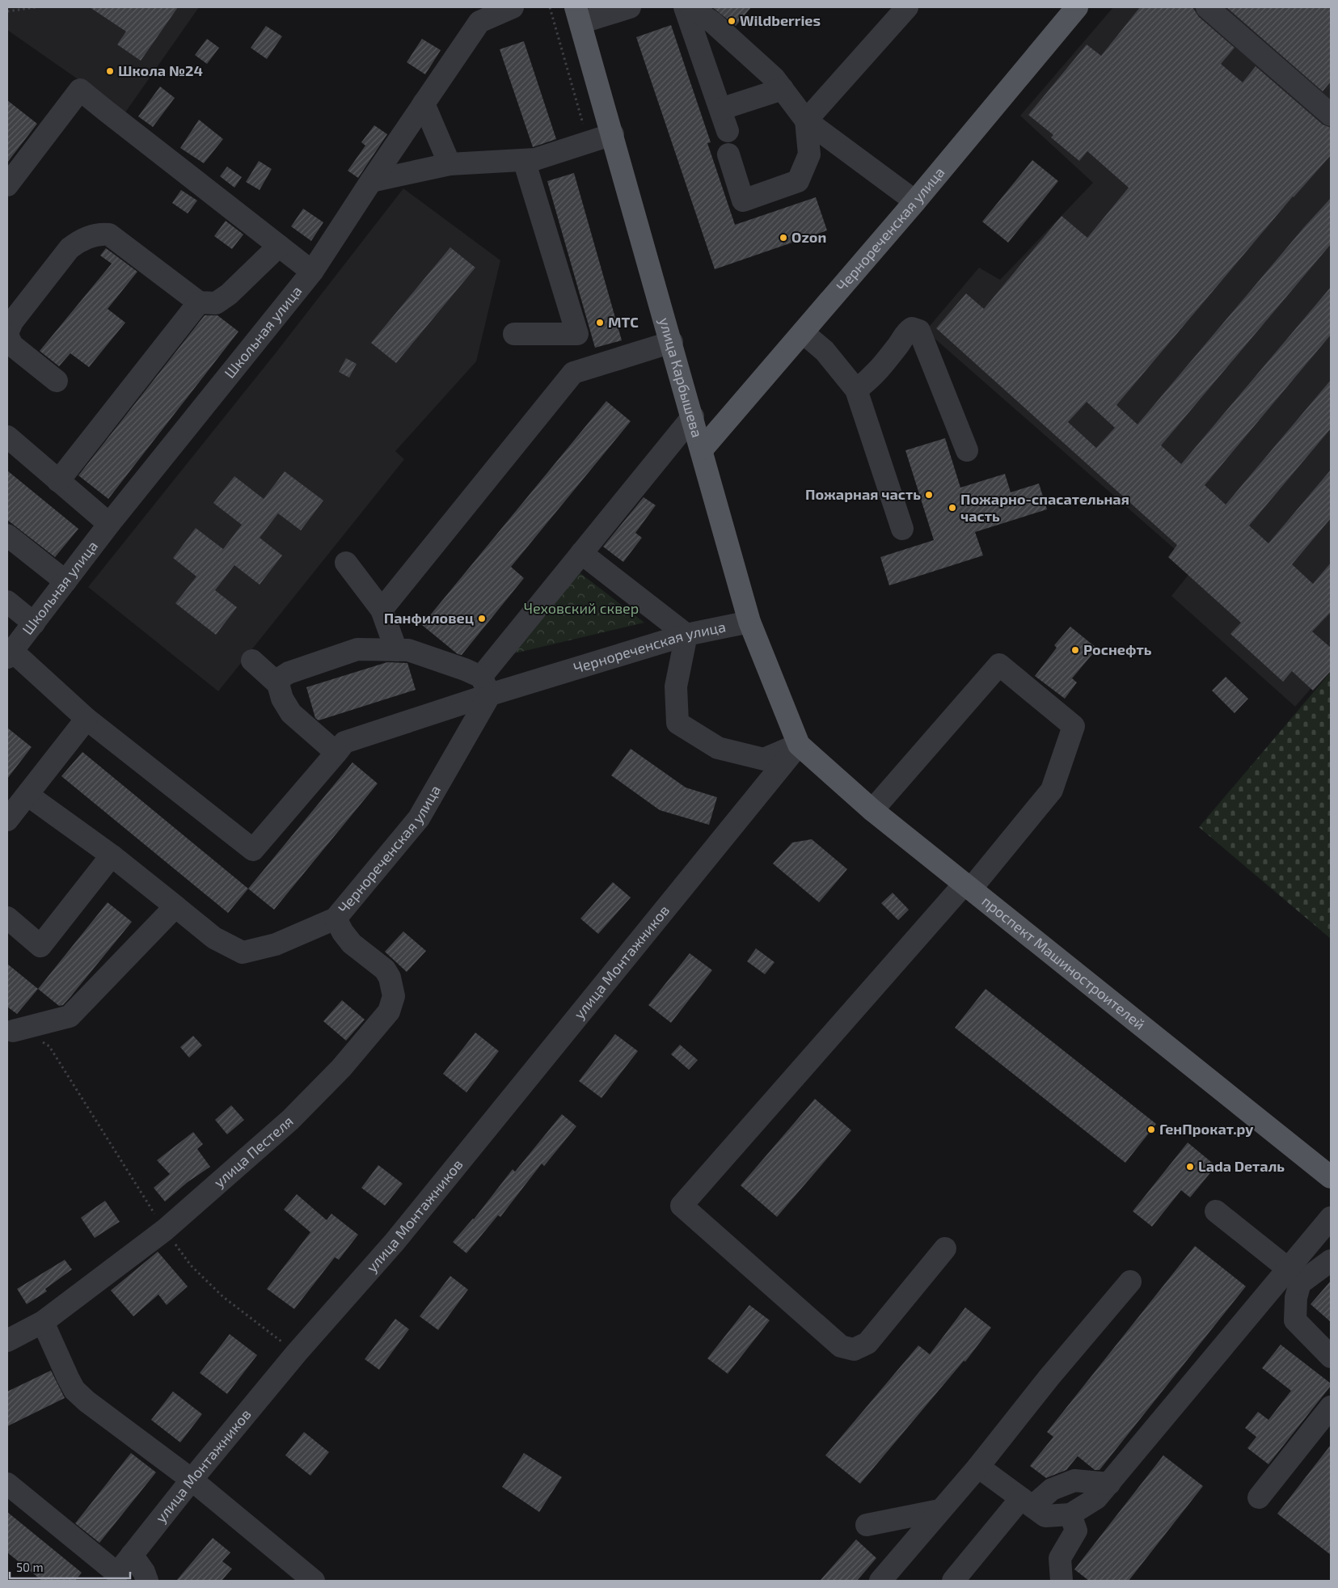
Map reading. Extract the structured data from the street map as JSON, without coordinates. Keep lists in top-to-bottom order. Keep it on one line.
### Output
{"streets":{"main road":["Чернореченская улица","улица Карбышева","проспект Машиностроителей"],"street":["Школьная улица","улица Монтажников","улица Пестеля"]},"crossings":[["Чернореченская улица","улица Карбышева"],["Чернореченская улица","улица Пестеля"],["улица Карбышева","улица Монтажников"],["улица Карбышева","проспект Машиностроителей"],["улица Монтажников","проспект Машиностроителей"]],"parks":["Чеховский сквер"],"places":["Wildberries","Школа №24","Ozon","МТС","Пожарная часть","Пожарно-спасательная часть","Панфиловец","Роснефть","ГенПрокат.ру","Lada Dеталь"],"scale_bar":"50 m"}
